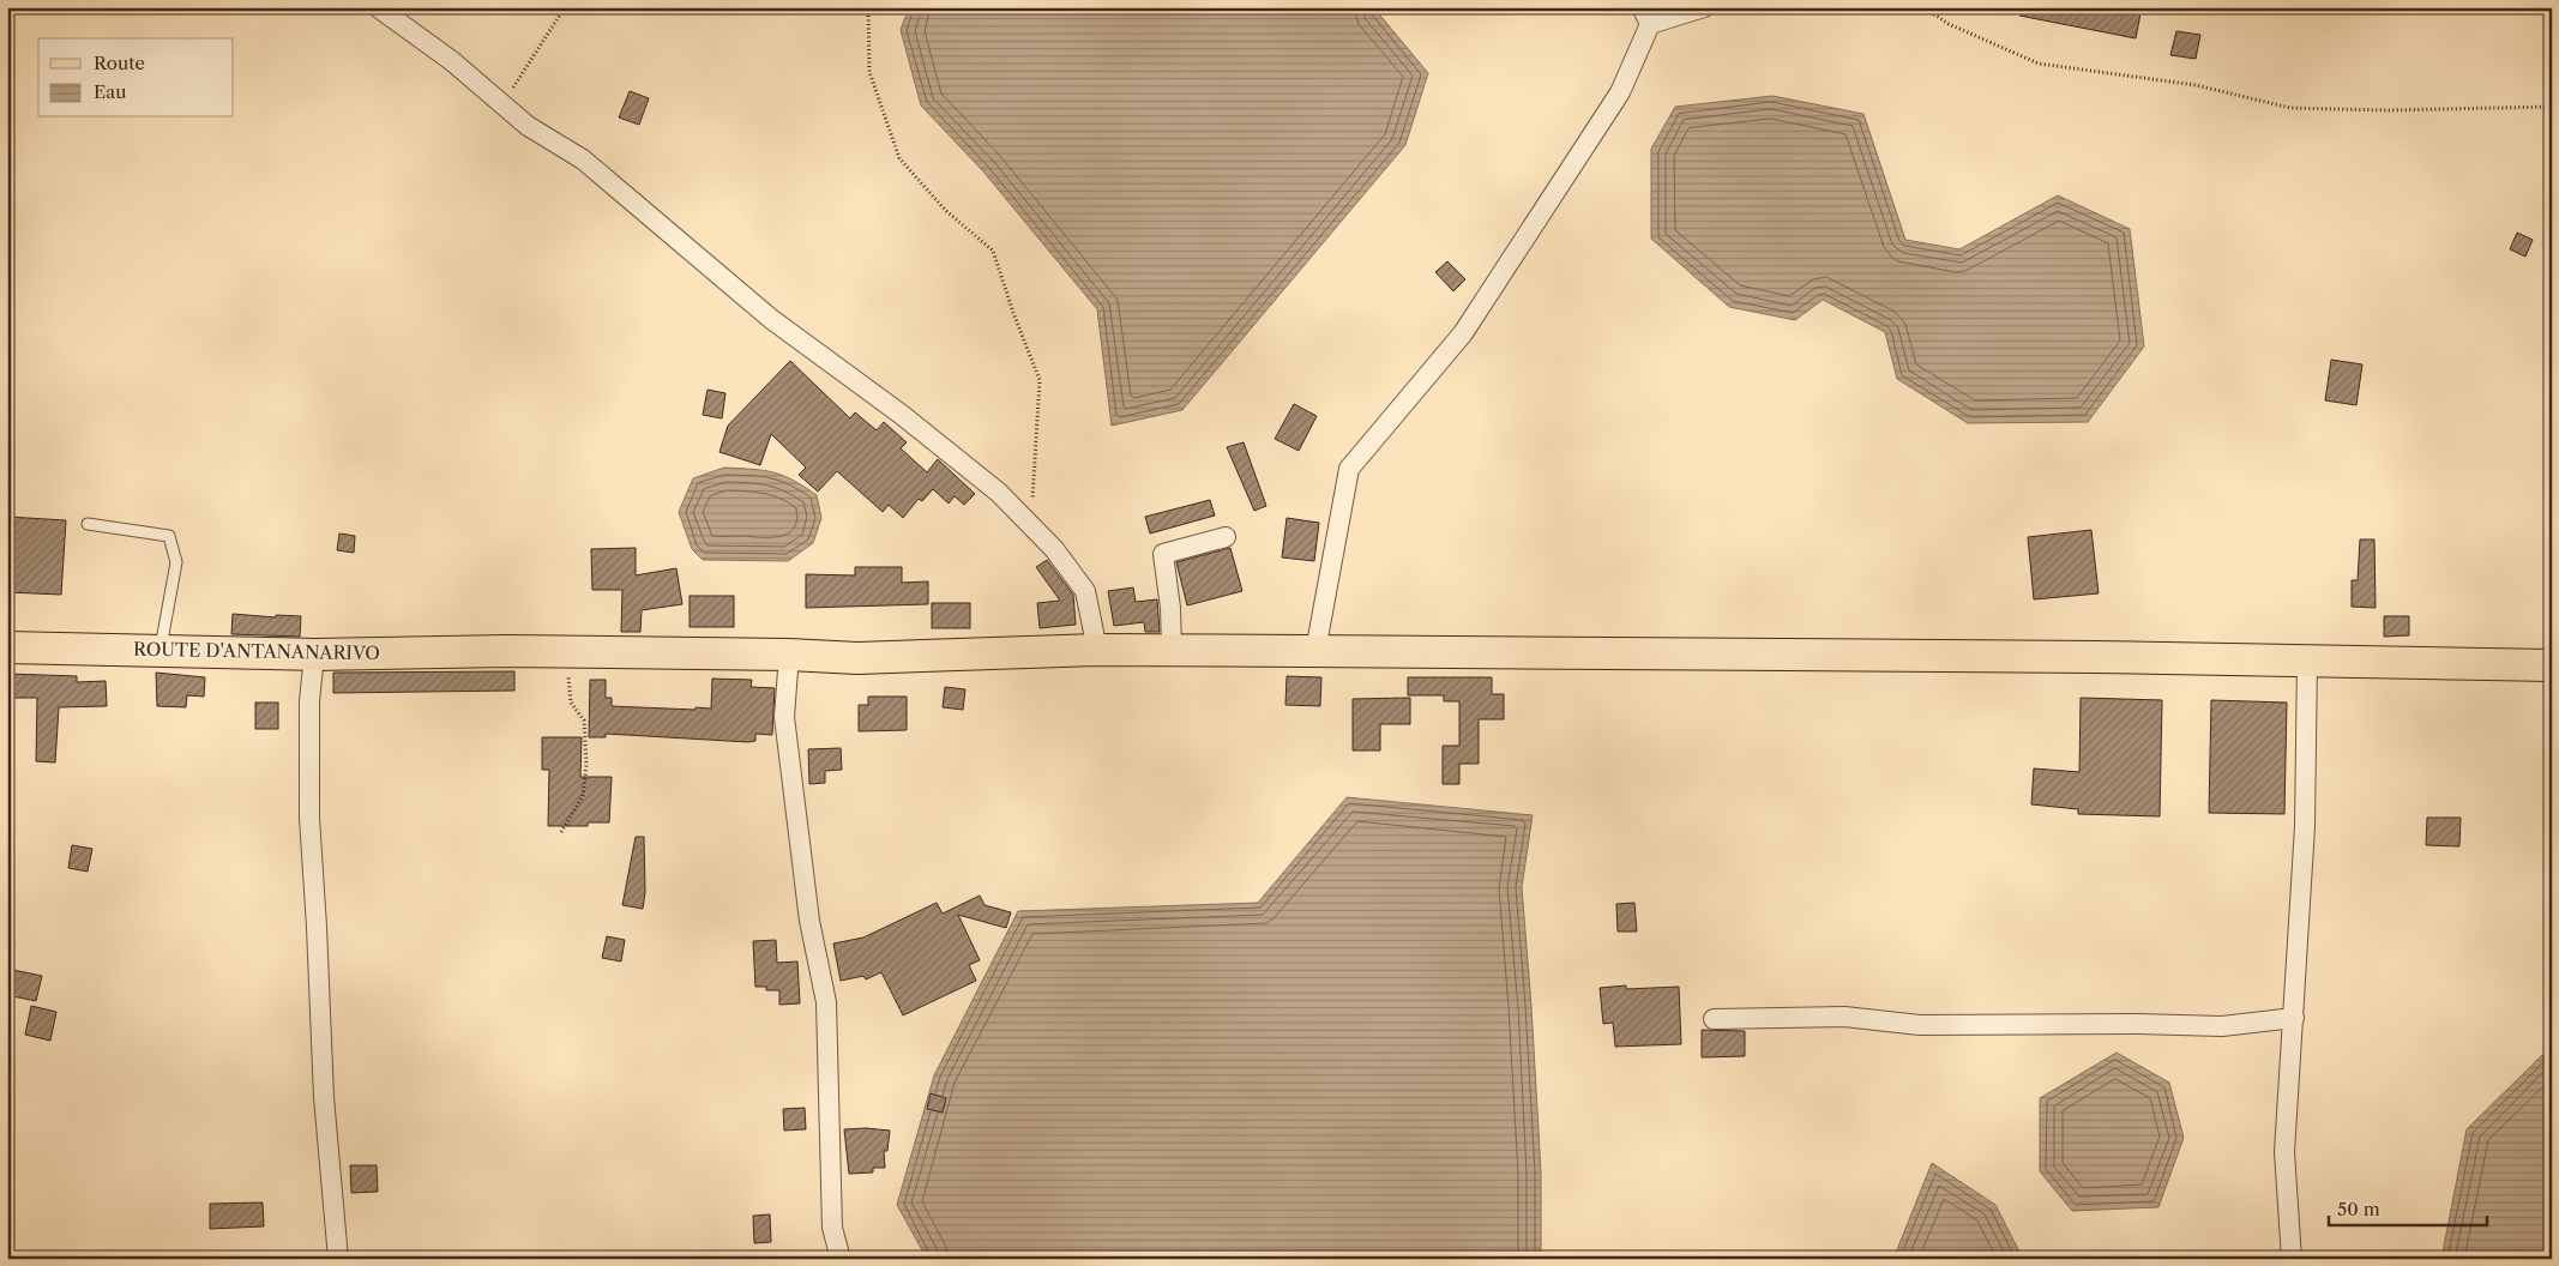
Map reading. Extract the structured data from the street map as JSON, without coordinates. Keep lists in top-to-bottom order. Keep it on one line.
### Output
{"streets":{"main road":["ROUTE D'ANTANANARIVO"]},"legend":["Route","Eau"],"scale_bar":"50 m"}
